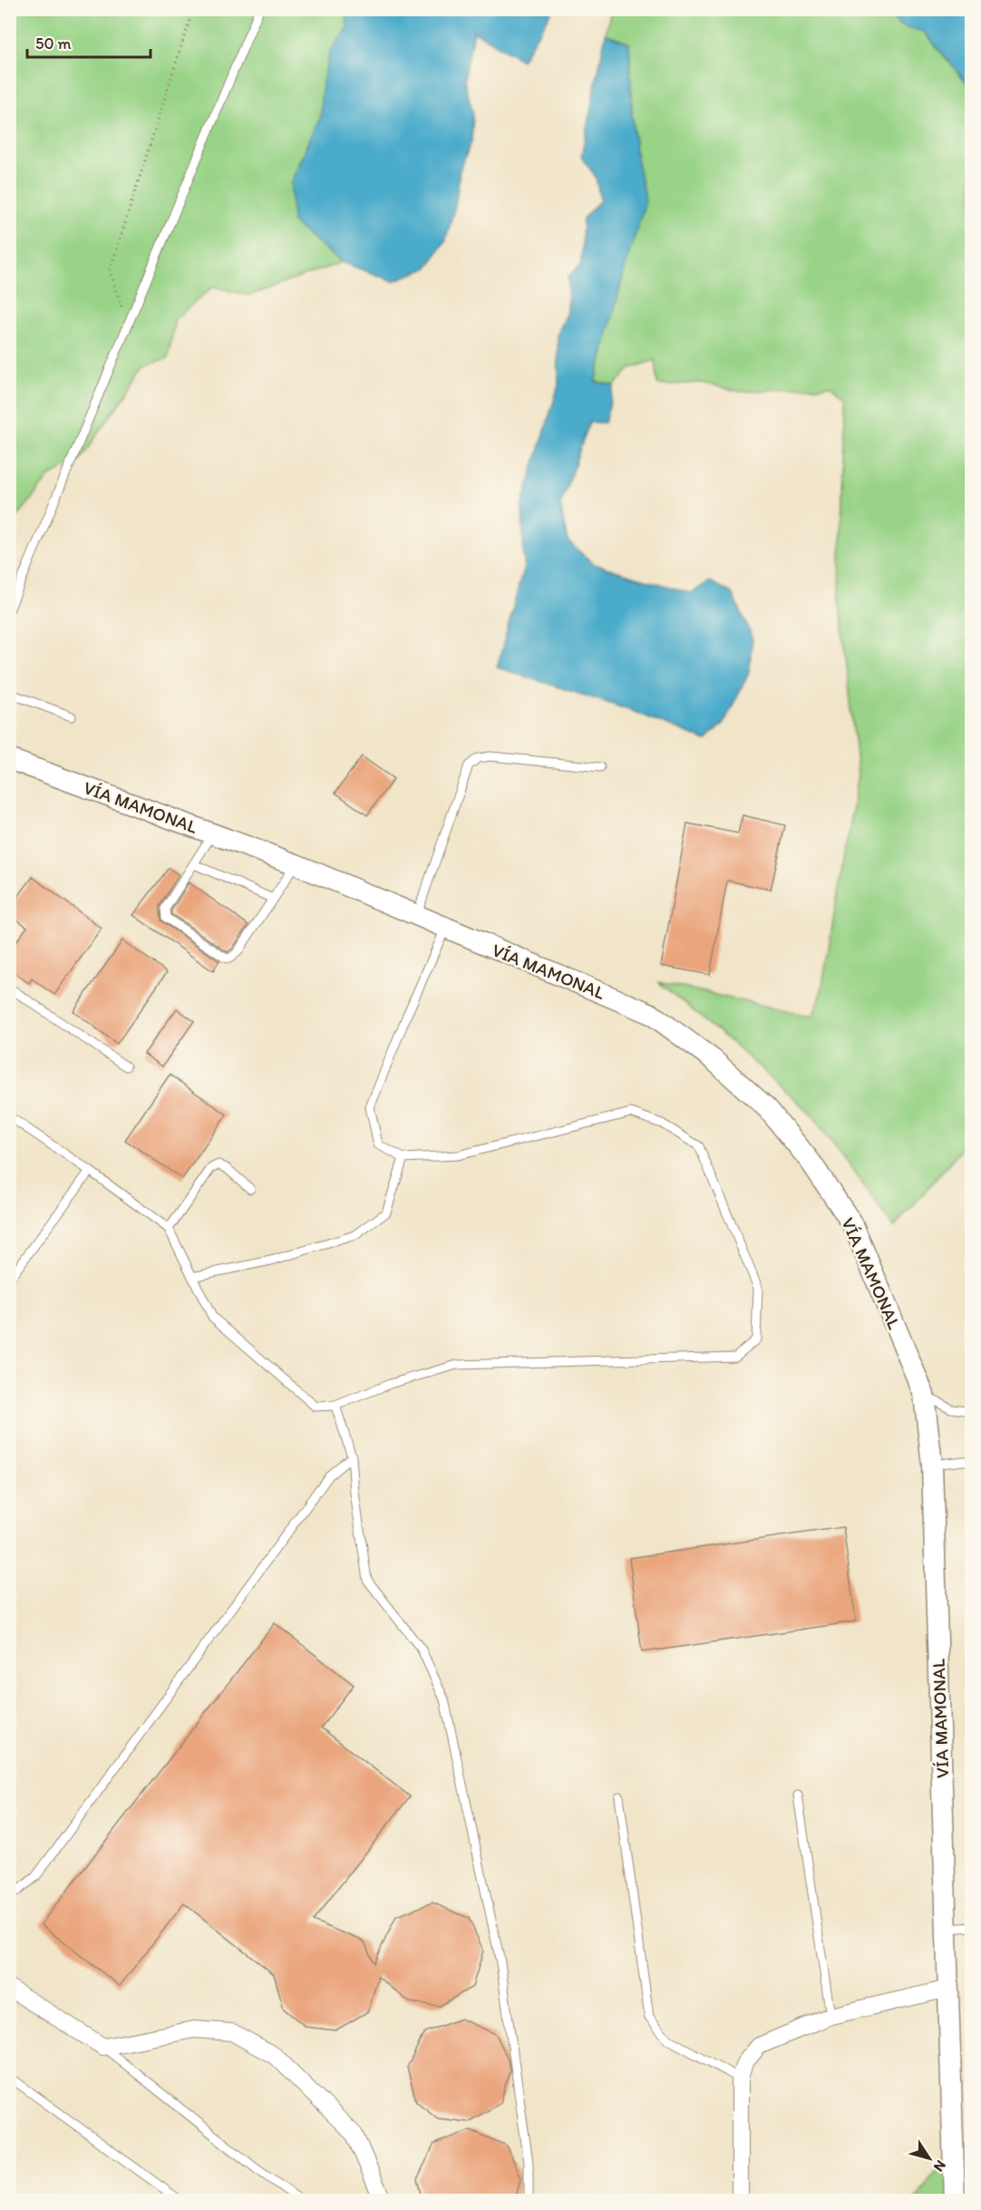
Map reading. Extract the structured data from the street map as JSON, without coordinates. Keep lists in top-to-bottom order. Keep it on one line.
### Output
{"streets":{"street":["VÍA MAMONAL"]},"scale_bar":"50 m","north":"bottom right"}
